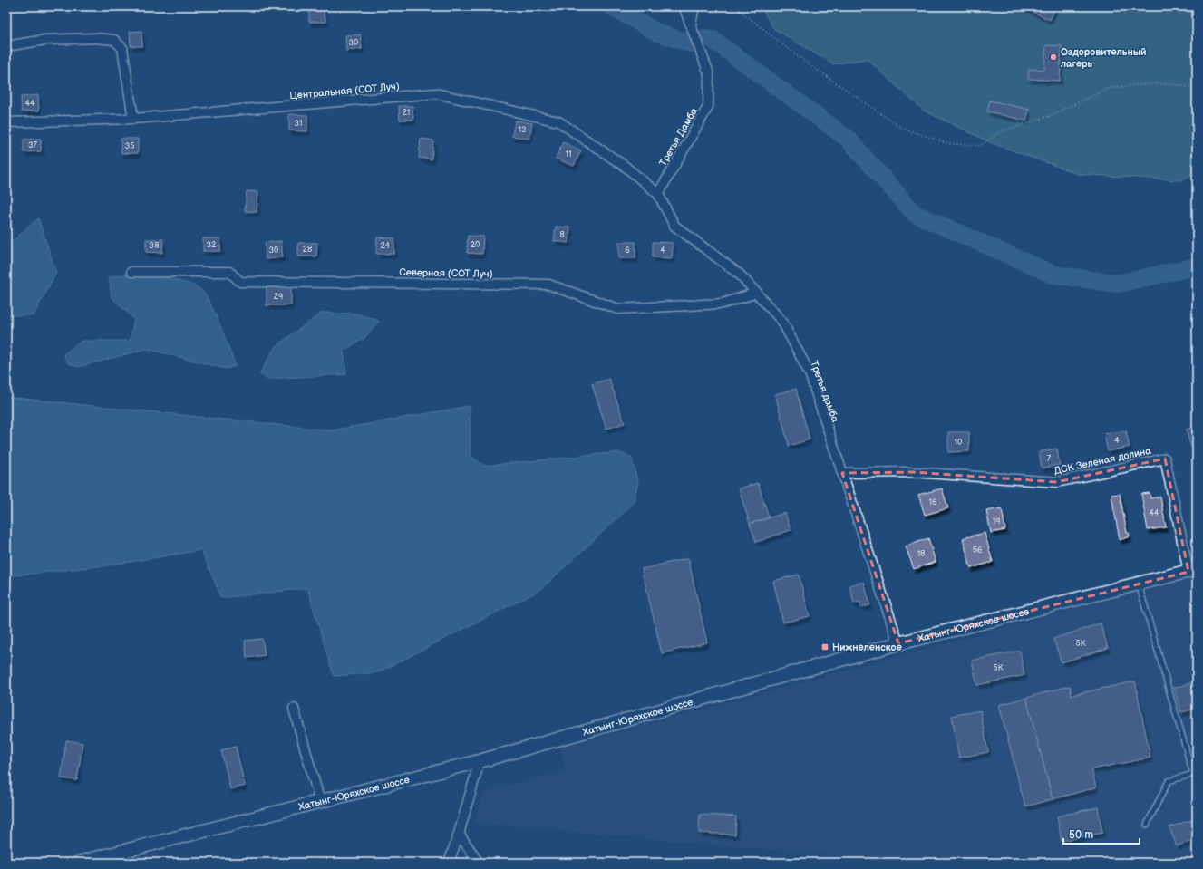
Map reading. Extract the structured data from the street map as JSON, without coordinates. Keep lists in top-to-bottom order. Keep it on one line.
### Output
{"streets":{"main road":["Хатынг-Юряхское шоссе"],"street":["Центральная (СОТ Луч)","Третья Дамба","Северная (СОТ Луч)","Третья дамба","ДСК Зелёная долина"]},"crossings":[["Центральная (СОТ Луч)","Третья Дамба"],["Центральная (СОТ Луч)","Третья дамба"],["Третья Дамба","Третья дамба"],["Северная (СОТ Луч)","Третья дамба"],["Третья дамба","ДСК Зелёная долина"],["Третья дамба","Хатынг-Юряхское шоссе"],["ДСК Зелёная долина","Хатынг-Юряхское шоссе"]],"places":{"other":["Оздоровительный лагерь"],"transit":["Нижнеленское"]},"house_numbers":["30","44","21","31","13","37","35","11","8","32","20","38","24","28","30","6","4","29","4","10","7","16","44","19","56","18","5К","5К"],"scale_bar":"50 m"}
